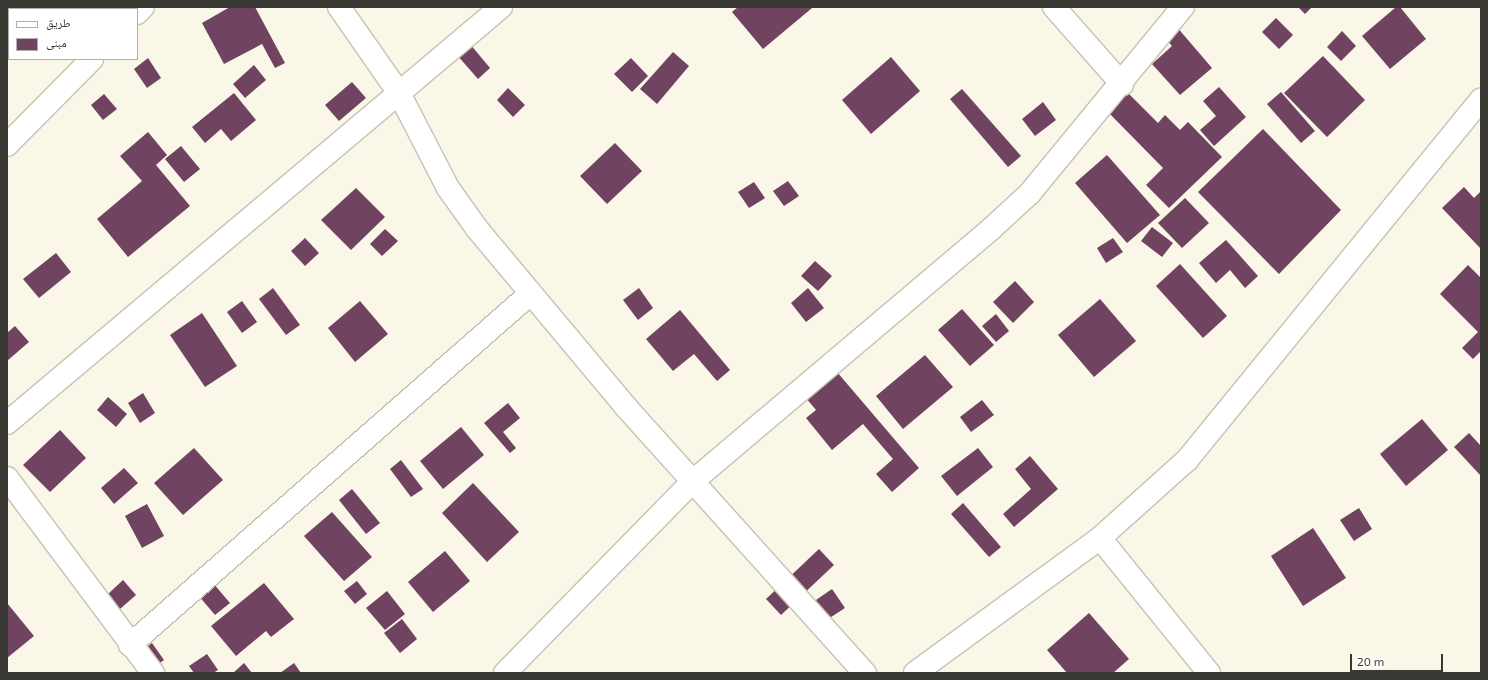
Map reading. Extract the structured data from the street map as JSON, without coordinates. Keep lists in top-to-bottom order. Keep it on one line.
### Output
{"legend":["طريق","مبنى"],"scale_bar":"20 m"}
